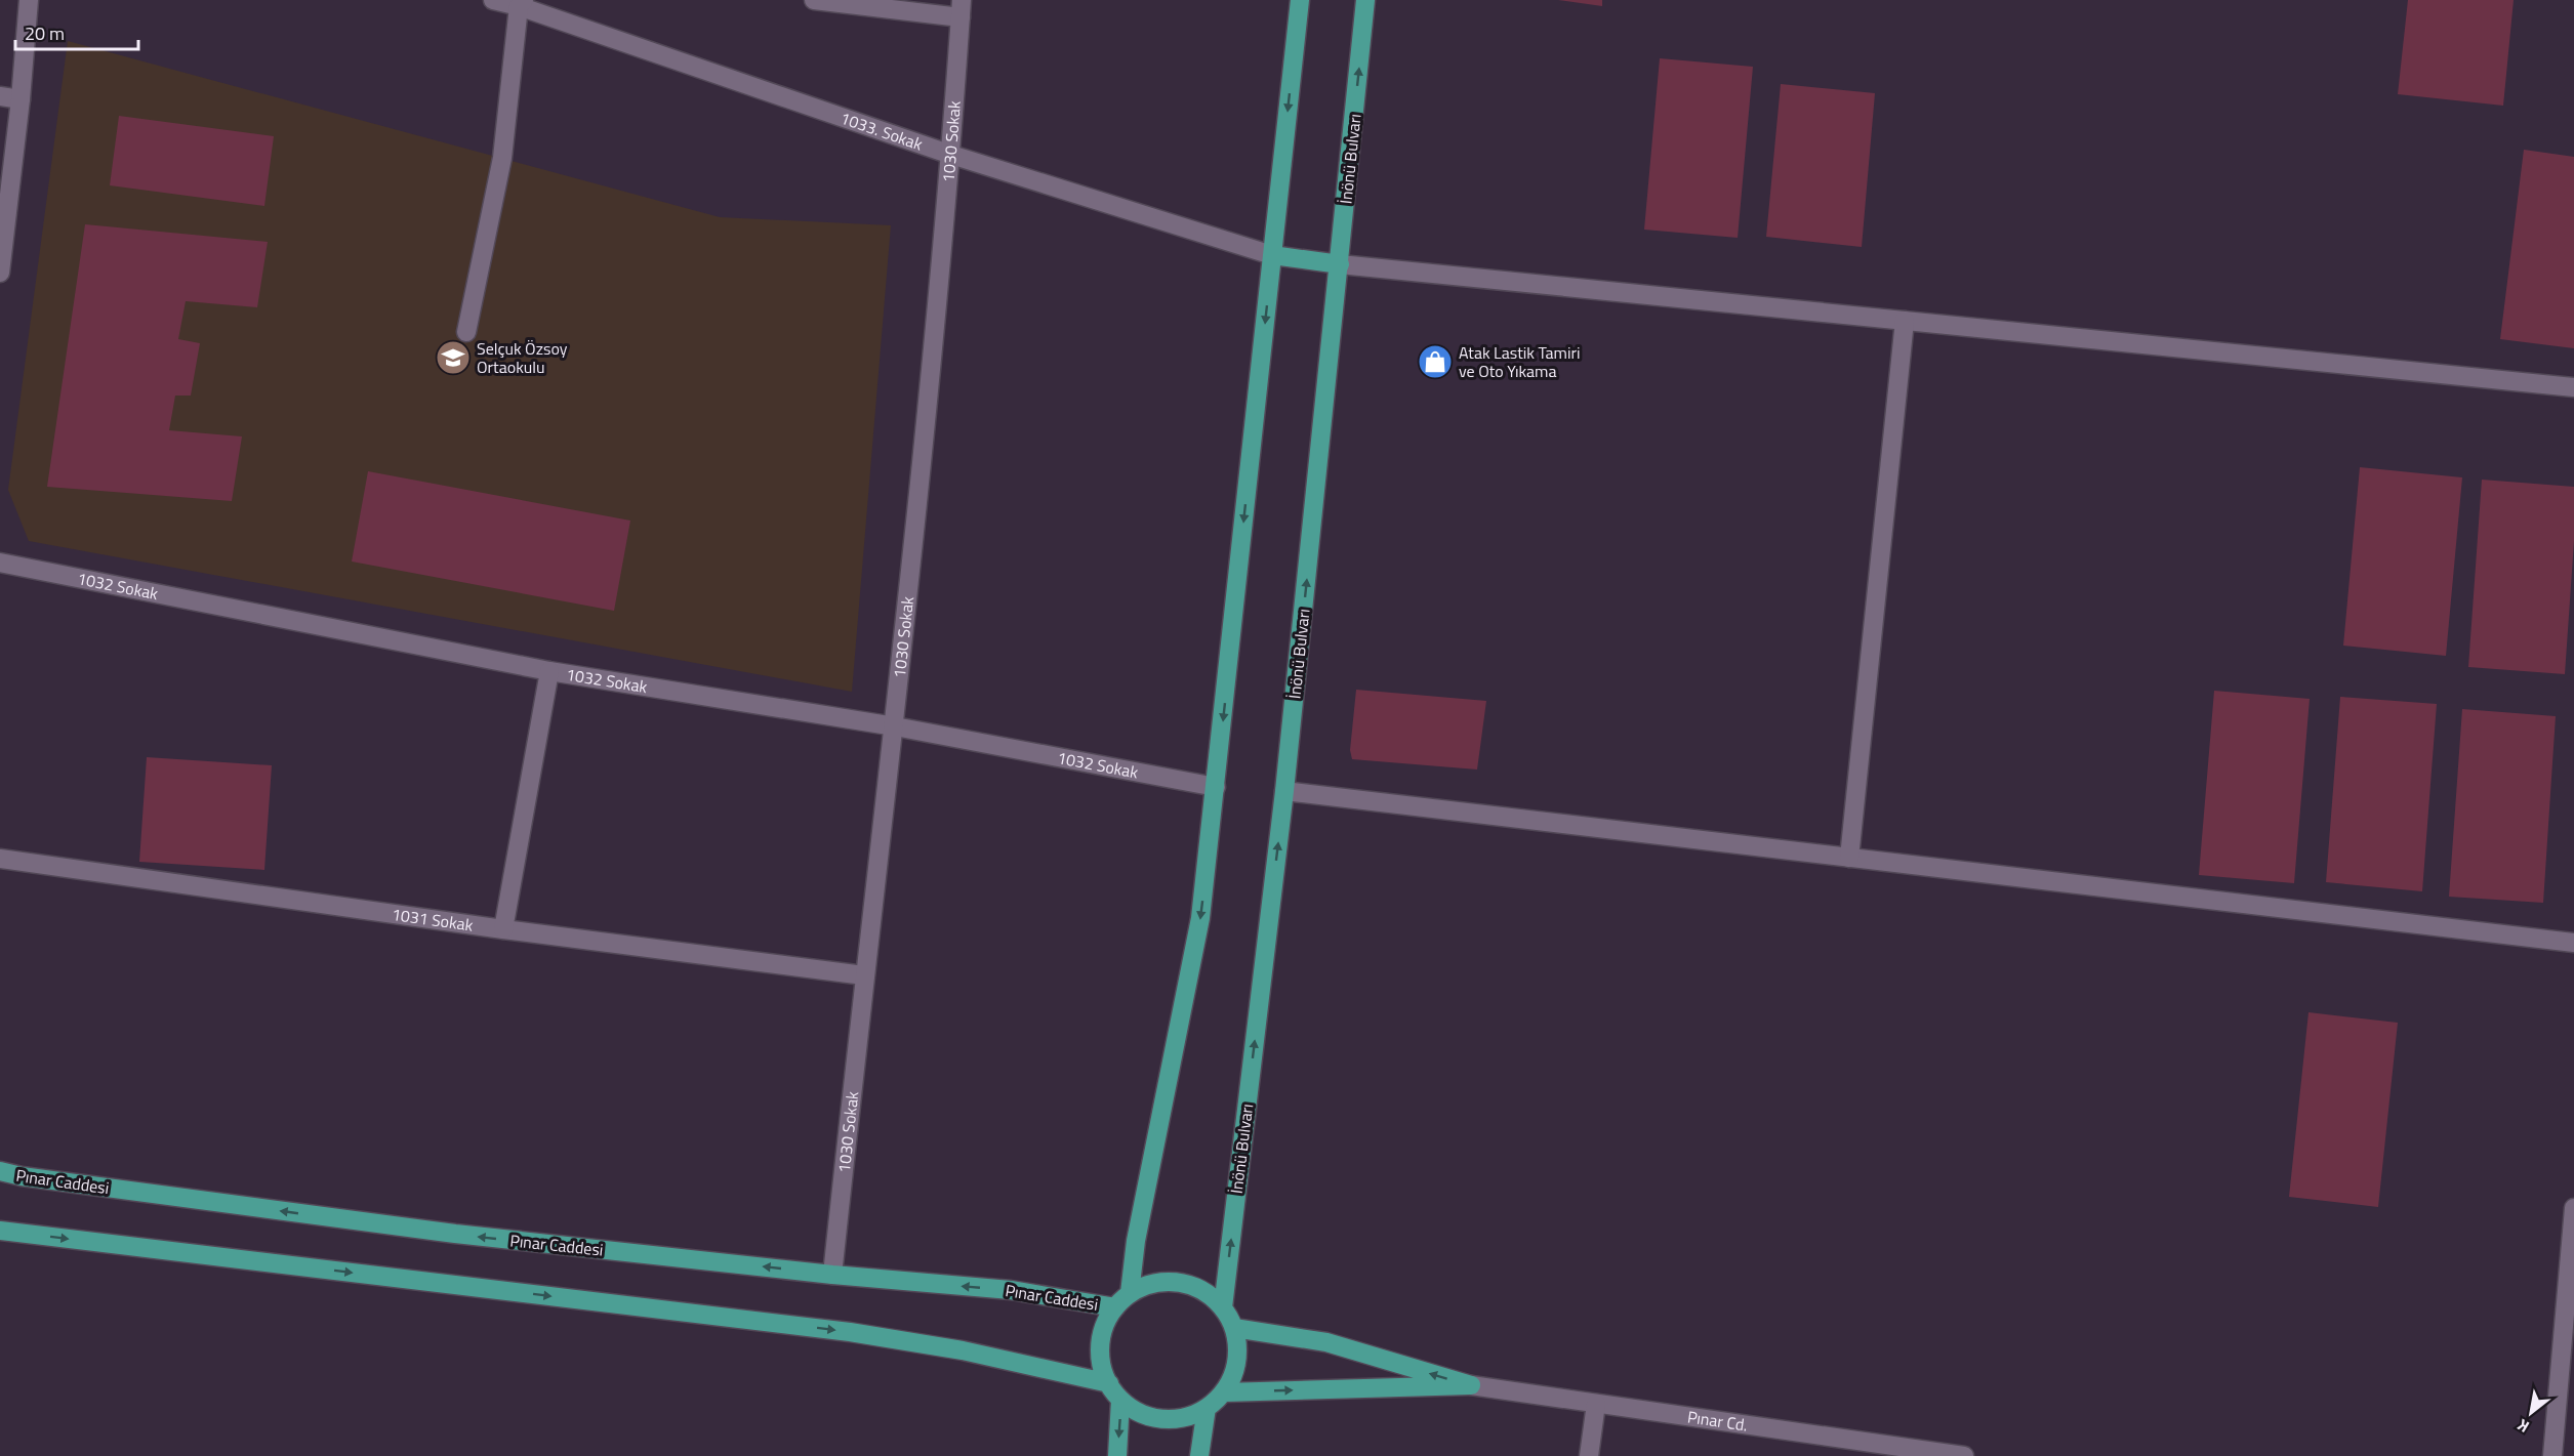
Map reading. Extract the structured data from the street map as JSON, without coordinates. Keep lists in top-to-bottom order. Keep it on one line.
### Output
{"streets":{"main road":["İnönü Bulvarı","Pınar Caddesi"],"street":["1033. Sokak","1030 Sokak","1032 Sokak","1031 Sokak","Pınar Cd."]},"crossings":[["1033. Sokak","1030 Sokak"],["1030 Sokak","1032 Sokak"],["1030 Sokak","1031 Sokak"],["1030 Sokak","Pınar Caddesi"],["İnönü Bulvarı","Pınar Caddesi"]],"places":{"school or university":["Selçuk Özsoy Ortaokulu"],"shop":["Atak Lastik Tamiri ve Oto Yıkama"]},"scale_bar":"20 m","north":"bottom left"}
